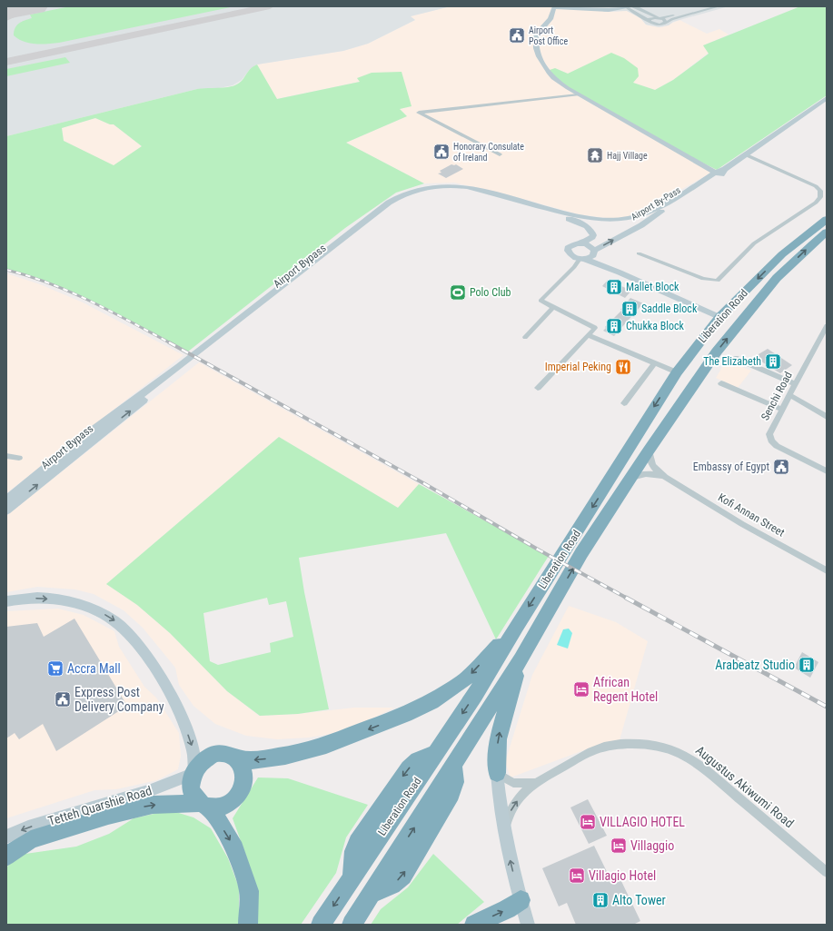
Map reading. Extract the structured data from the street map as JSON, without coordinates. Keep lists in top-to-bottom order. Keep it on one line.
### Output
{"streets":{"highway":["Liberation Road"],"main road":["Airport By-Pass","Airport Bypass","Tetteh Quarshie Road"],"street":["Senchi Road","Kofi Annan Street","Augustus Akiwumi Road"]},"crossings":[["Airport By-Pass","Airport Bypass"],["Liberation Road","Kofi Annan Street"]],"one_way":["Tetteh Quarshie Road"],"places":{"public building":["Airport Post Office","Honorary Consulate of Ireland","Embassy of Egypt","Express Post Delivery Company"],"temple":["Hajj Village"],"building":["Mallet Block","Saddle Block","Chukka Block","The Elizabeth","Arabeatz Studio","Alto Tower"],"sports":["Polo Club"],"restaurant":["Imperial Peking"],"supermarket":["Accra Mall"],"hotel":["African Regent Hotel","VILLAGIO HOTEL","Villaggio","Villagio Hotel"]}}
